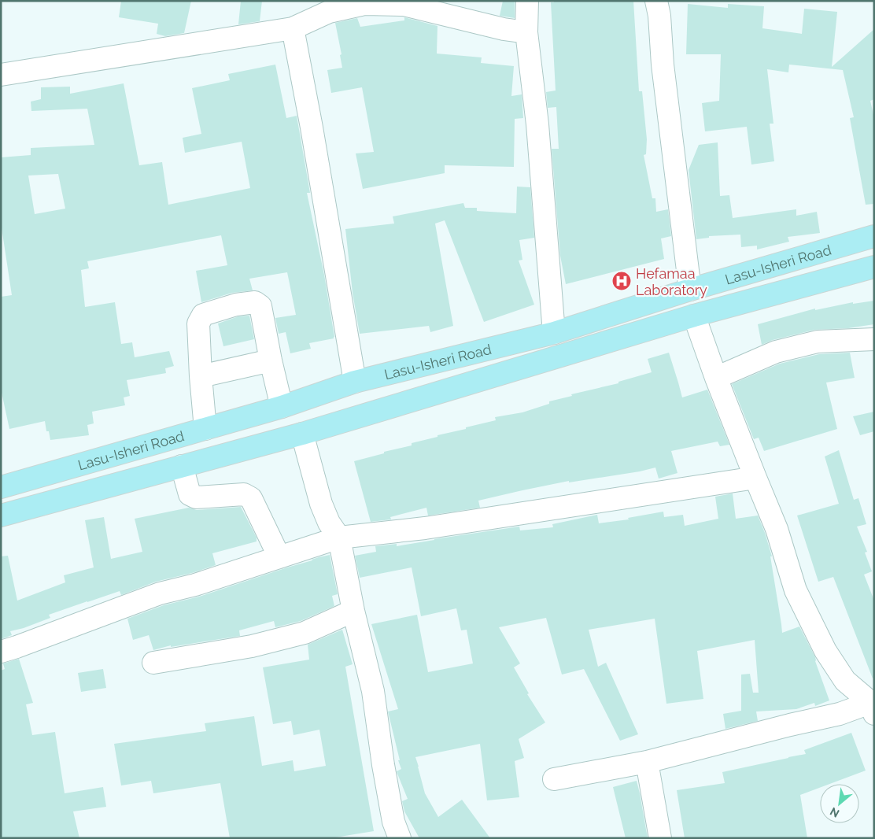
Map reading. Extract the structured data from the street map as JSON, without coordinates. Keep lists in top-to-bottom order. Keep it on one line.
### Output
{"streets":{"main road":["Lasu-Isheri Road"]},"places":{"hospital":["Hefamaa Laboratory"]},"north":"bottom left"}
